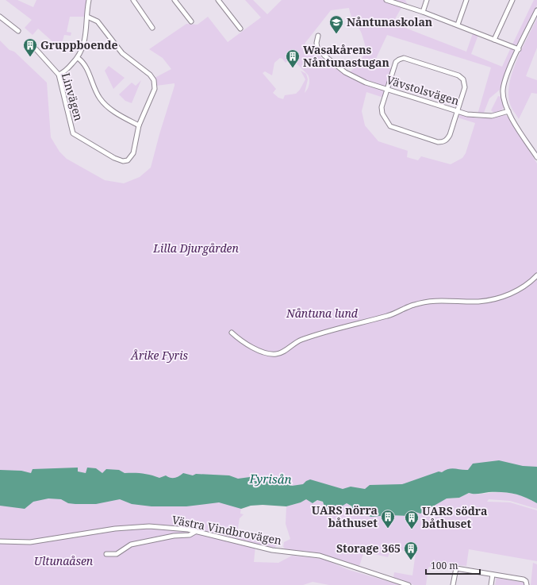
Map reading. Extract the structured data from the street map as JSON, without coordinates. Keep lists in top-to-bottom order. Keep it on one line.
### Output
{"streets":{"street":["Vävstolsvägen","Linvägen","Västra Vindbrovägen"]},"water":["Fyrisån"],"parks":["Lilla Djurgården","Nåntuna lund","Årike Fyris","Ultunaåsen"],"places":{"school or university":["Nåntunaskolan"],"building":["Gruppboende","Wasakårens Nåntunastugan","UARS nörra båthuset","UARS södra båthuset","Storage 365"]},"scale_bar":"100 m"}
